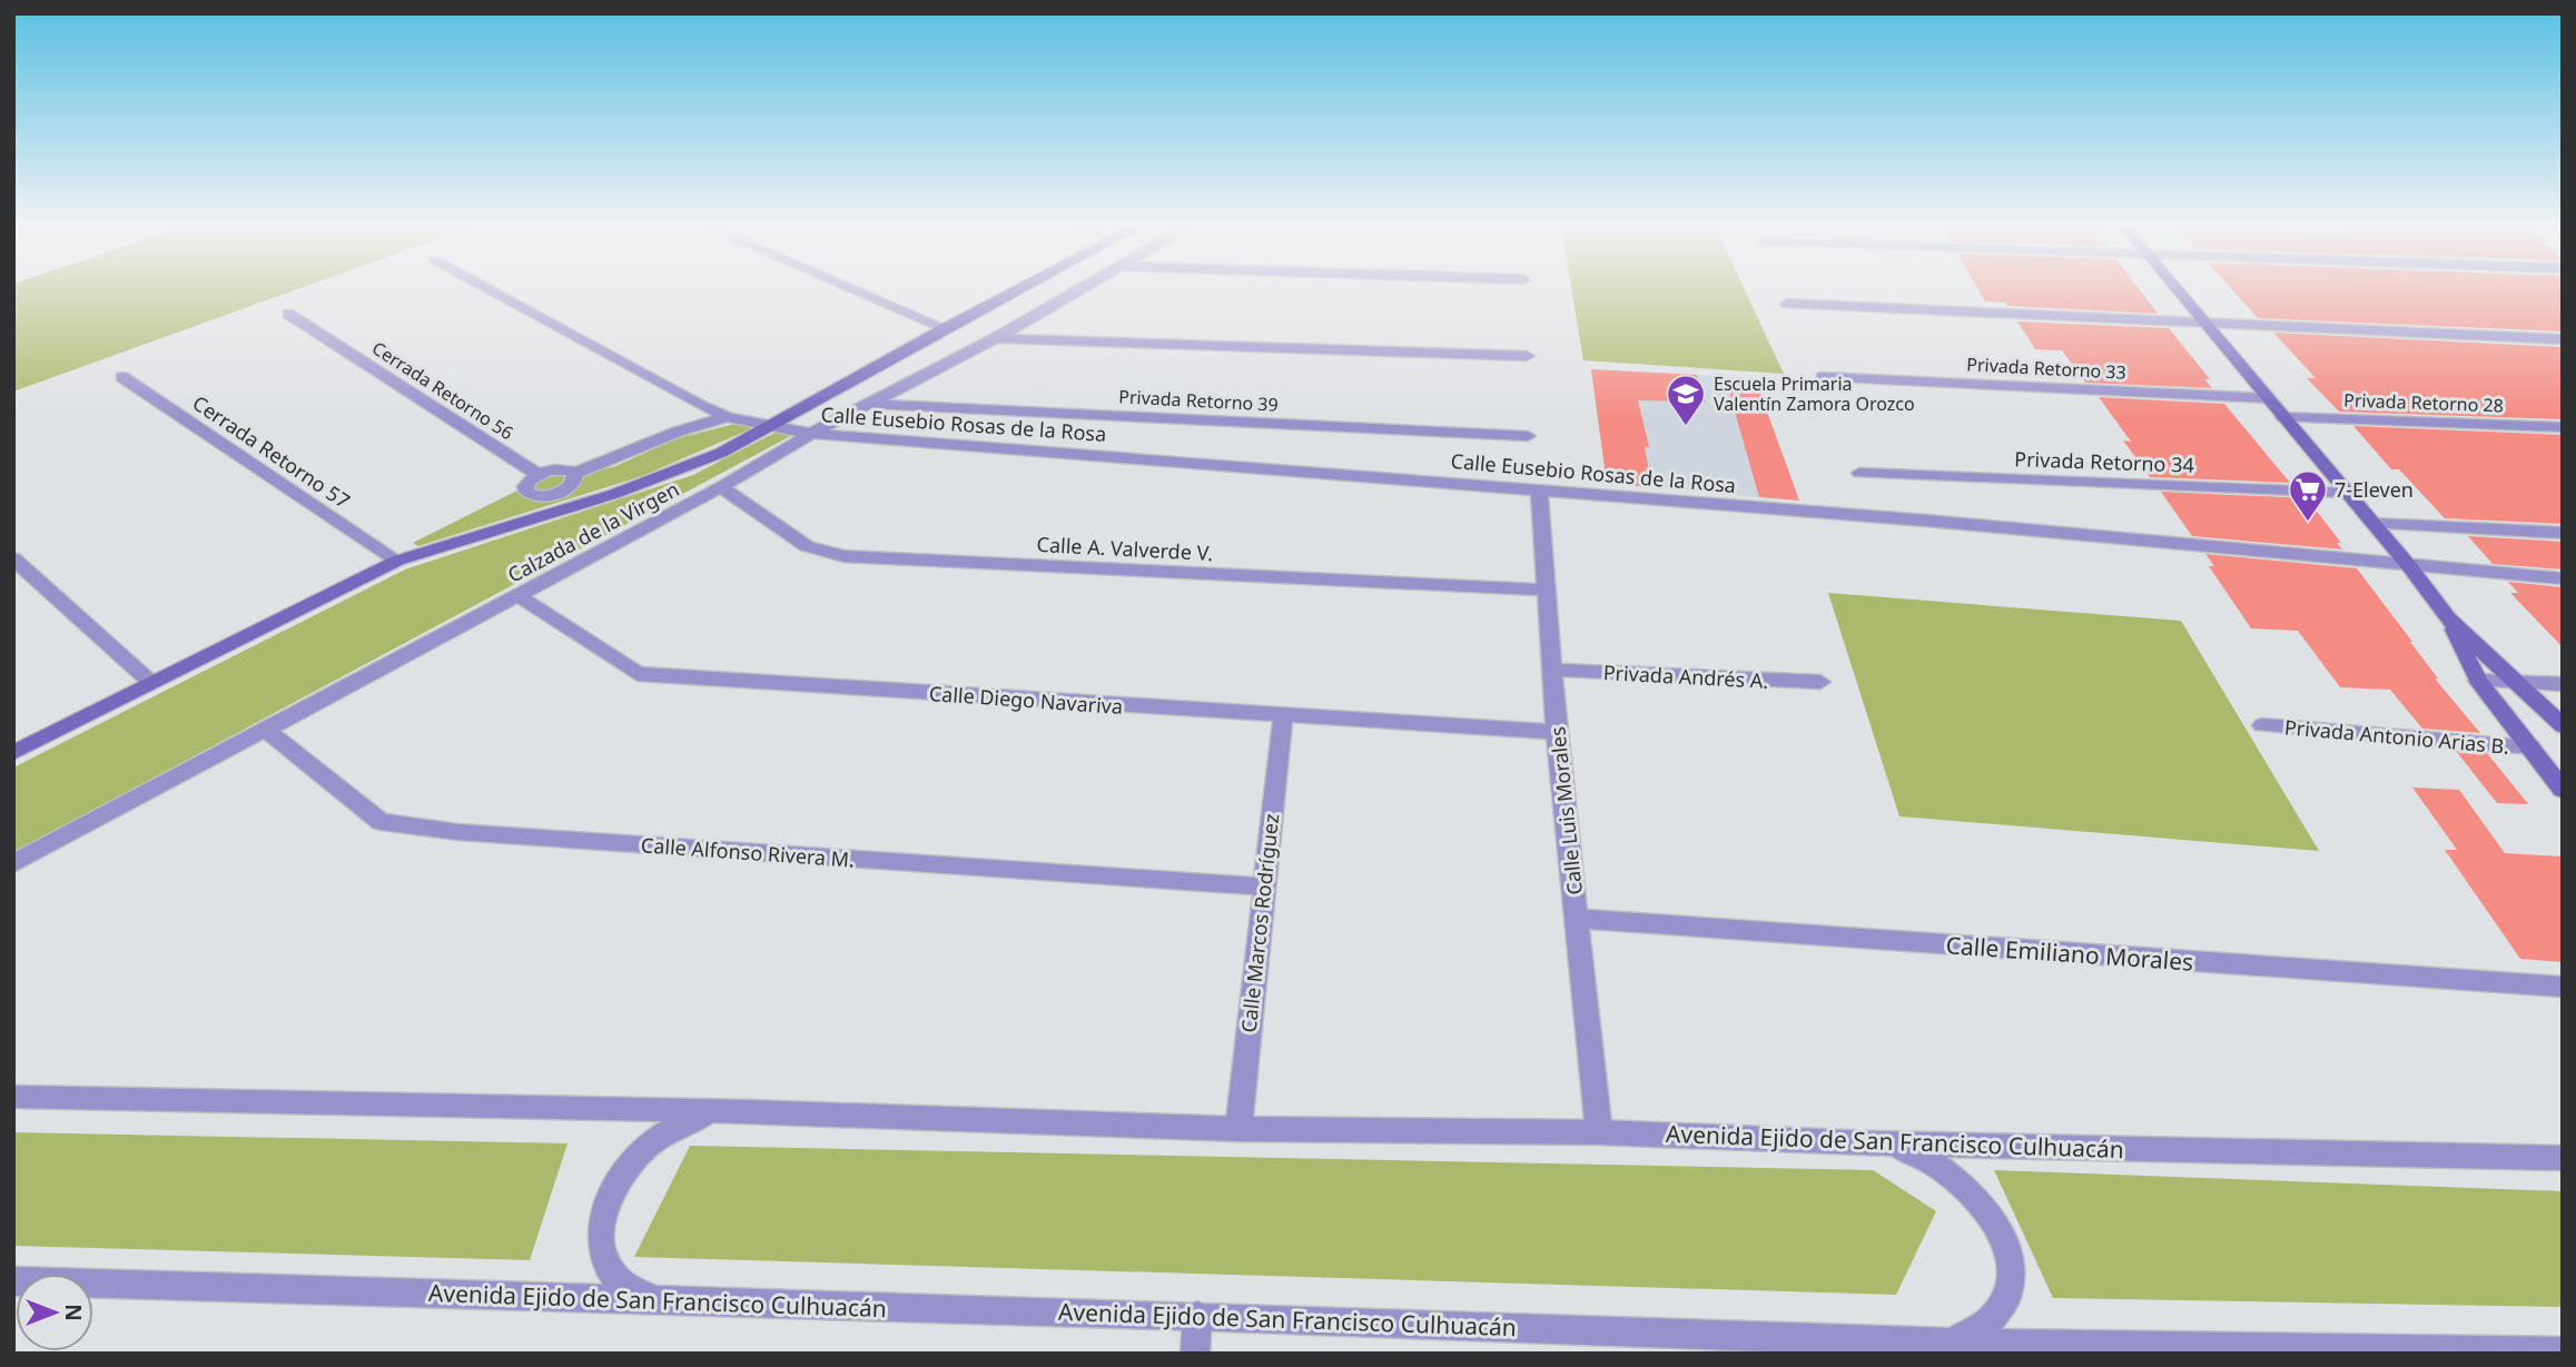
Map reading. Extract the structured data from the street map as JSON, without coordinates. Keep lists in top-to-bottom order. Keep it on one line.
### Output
{"streets":{"main road":["Calzada de la Virgen"],"street":["Privada Retorno 33","Cerrada Retorno 56","Privada Retorno 39","Privada Retorno 28","Calle Eusebio Rosas de la Rosa","Cerrada Retorno 57","Privada Retorno 34","Calle A. Valverde V.","Privada Andrés A.","Calle Diego Navariva","Privada Antonio Arias B.","Calle Luis Morales","Calle Alfonso Rivera M.","Calle Marcos Rodríguez","Calle Emiliano Morales","Avenida Ejido de San Francisco Culhuacán"]},"crossings":[["Privada Retorno 39","Calzada de la Virgen"],["Calle Eusebio Rosas de la Rosa","Calzada de la Virgen"],["Calle Eusebio Rosas de la Rosa","Calle Luis Morales"],["Cerrada Retorno 57","Calzada de la Virgen"],["Calzada de la Virgen","Calle A. Valverde V."],["Calzada de la Virgen","Calle Diego Navariva"],["Calzada de la Virgen","Calle Alfonso Rivera M."],["Calle A. Valverde V.","Calle Luis Morales"],["Privada Andrés A.","Calle Luis Morales"],["Calle Diego Navariva","Calle Luis Morales"],["Calle Diego Navariva","Calle Marcos Rodríguez"],["Calle Luis Morales","Calle Emiliano Morales"],["Calle Luis Morales","Avenida Ejido de San Francisco Culhuacán"],["Calle Alfonso Rivera M.","Calle Marcos Rodríguez"],["Calle Marcos Rodríguez","Avenida Ejido de San Francisco Culhuacán"]],"places":{"school or university":["Escuela Primaria Valentín Zamora Orozco"],"supermarket":["7-Eleven"]},"north":"right"}
